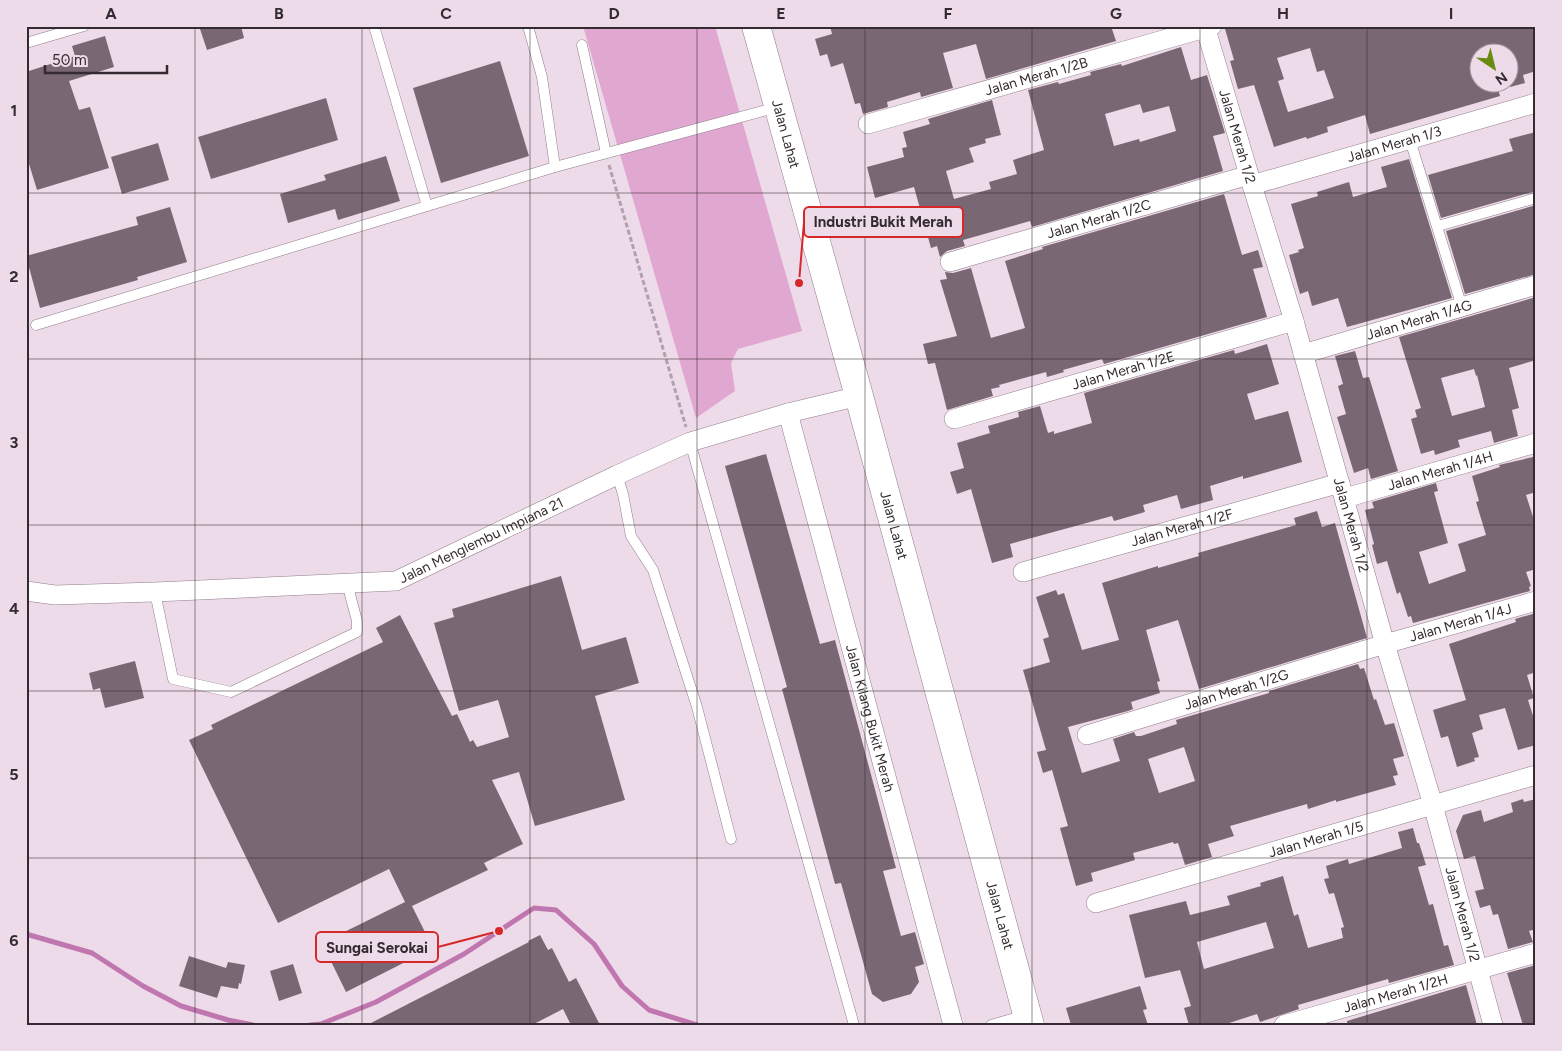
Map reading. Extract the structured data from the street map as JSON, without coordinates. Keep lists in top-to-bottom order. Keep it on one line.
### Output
{"streets":{"main road":["Jalan Lahat"],"street":["Jalan Merah 1/2B","Jalan Merah 1/2","Jalan Merah 1/3","Jalan Merah 1/2C","Jalan Merah 1/4G","Jalan Merah 1/2E","Jalan Merah 1/4H","Jalan Merah 1/2F","Jalan Menglembu Impiana 21","Jalan Merah 1/4J","Jalan Merah 1/2G","Jalan Kilang Bukit Merah","Jalan Merah 1/5","Jalan Merah 1/2H"]},"crossings":[["Jalan Merah 1/2B","Jalan Merah 1/2"],["Jalan Lahat","Jalan Menglembu Impiana 21"],["Jalan Merah 1/2","Jalan Merah 1/3"],["Jalan Merah 1/2","Jalan Merah 1/2C"],["Jalan Merah 1/2","Jalan Merah 1/4G"],["Jalan Merah 1/2","Jalan Merah 1/2E"],["Jalan Merah 1/2","Jalan Merah 1/4H"],["Jalan Merah 1/2","Jalan Merah 1/2F"],["Jalan Merah 1/2","Jalan Merah 1/4J"],["Jalan Merah 1/2","Jalan Merah 1/2G"],["Jalan Merah 1/2","Jalan Merah 1/5"],["Jalan Merah 1/2","Jalan Merah 1/2H"],["Jalan Merah 1/3","Jalan Merah 1/2C"],["Jalan Merah 1/4H","Jalan Merah 1/2F"],["Jalan Menglembu Impiana 21","Jalan Kilang Bukit Merah"],["Jalan Merah 1/4J","Jalan Merah 1/2G"]],"places":["Industri Bukit Merah","Sungai Serokai"],"scale_bar":"50 m","north":"bottom right","grid":{"columns":["A","B","C","D","E","F","G","H","I"],"rows":["1","2","3","4","5","6"]}}
